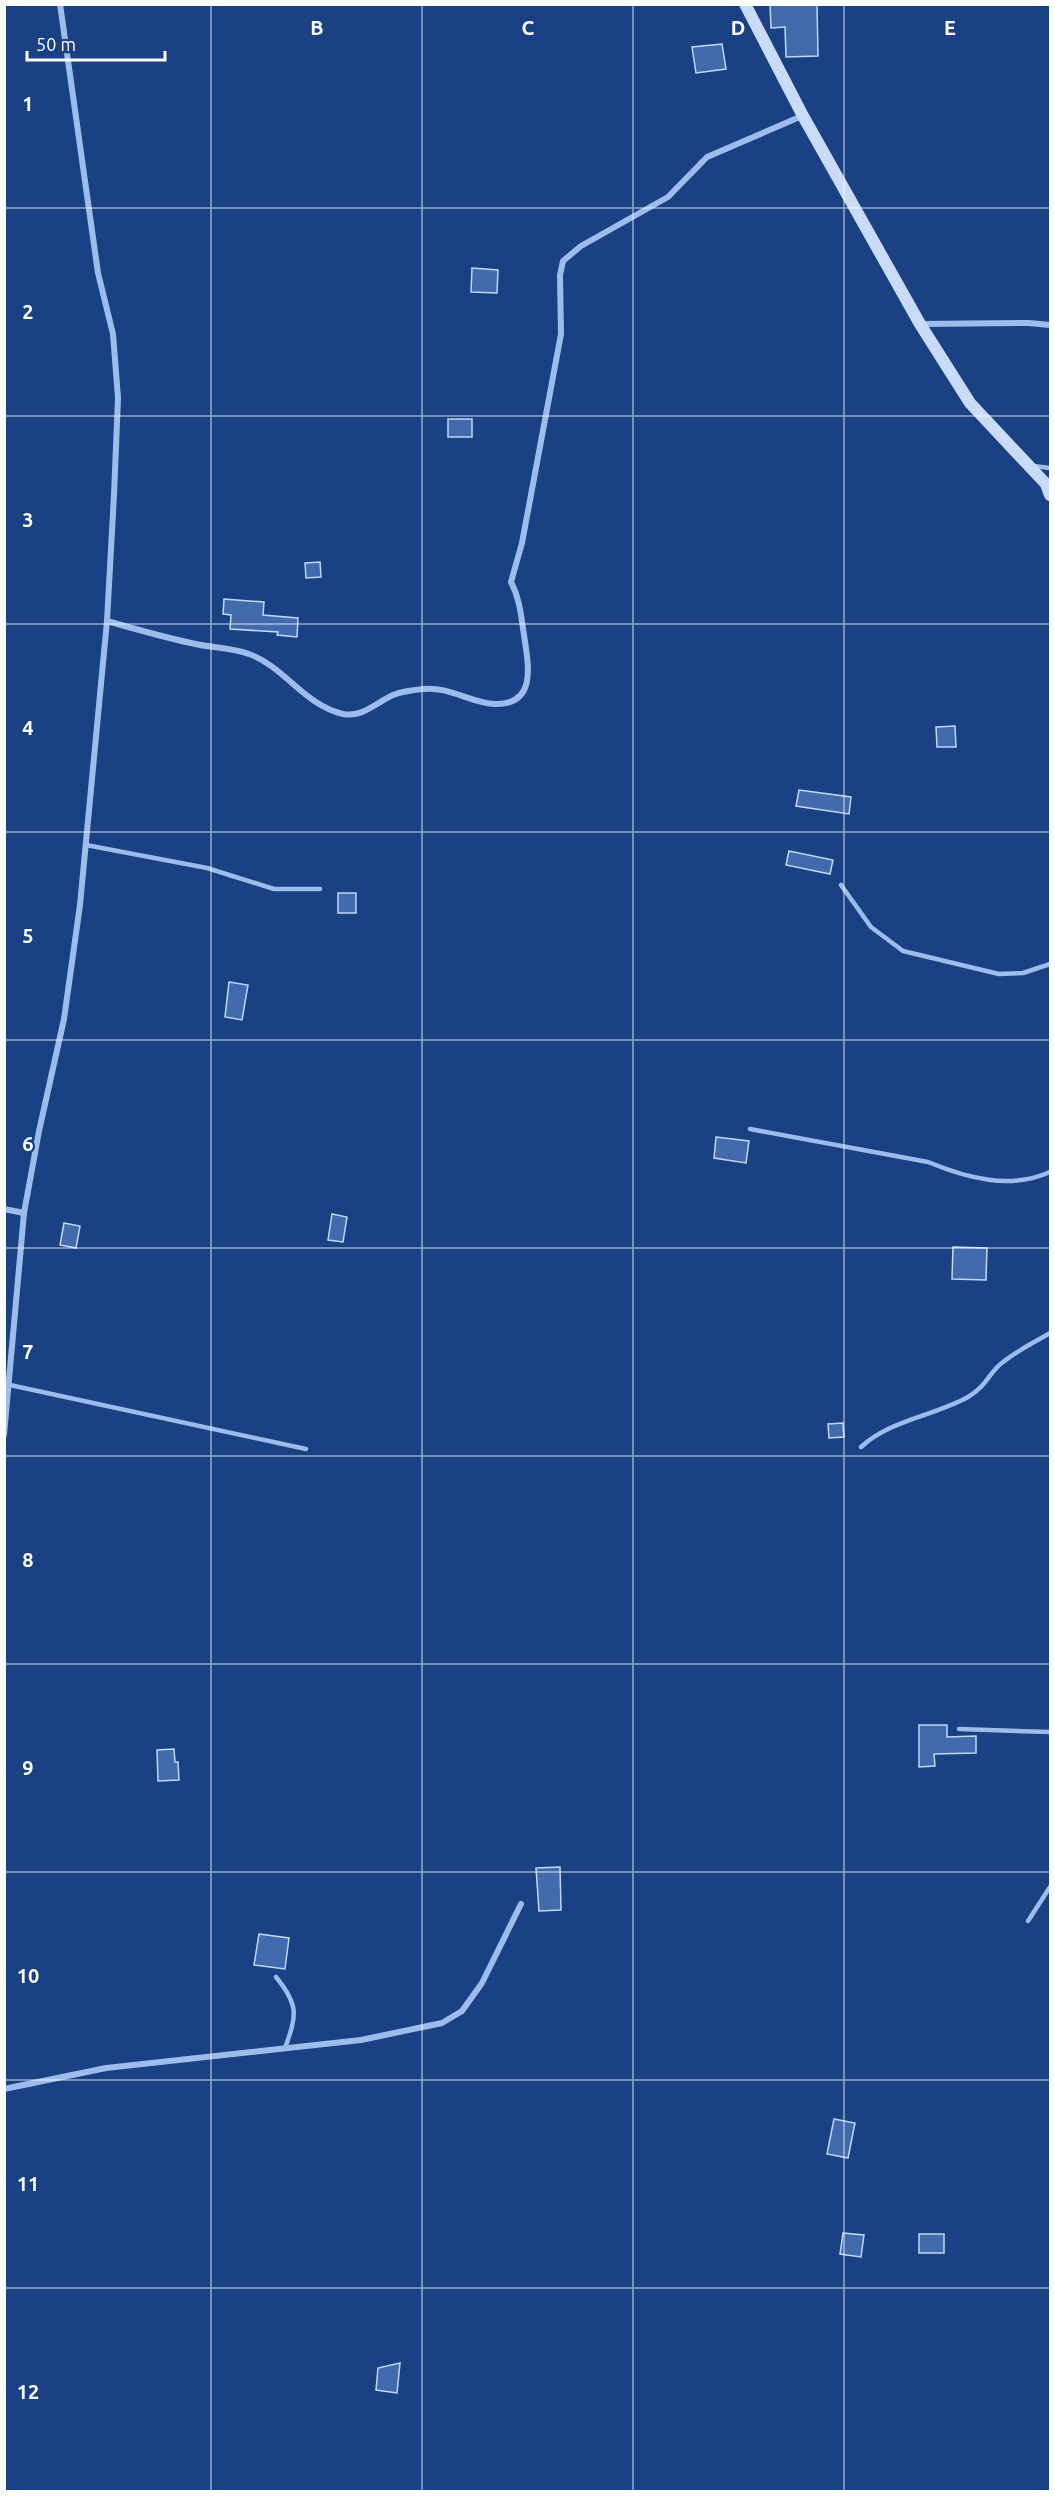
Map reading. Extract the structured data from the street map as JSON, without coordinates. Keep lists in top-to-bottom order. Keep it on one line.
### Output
{"scale_bar":"50 m","grid":{"columns":["B","C","D","E"],"rows":["1","2","3","4","5","6","7","8","9","10","11","12"]}}
